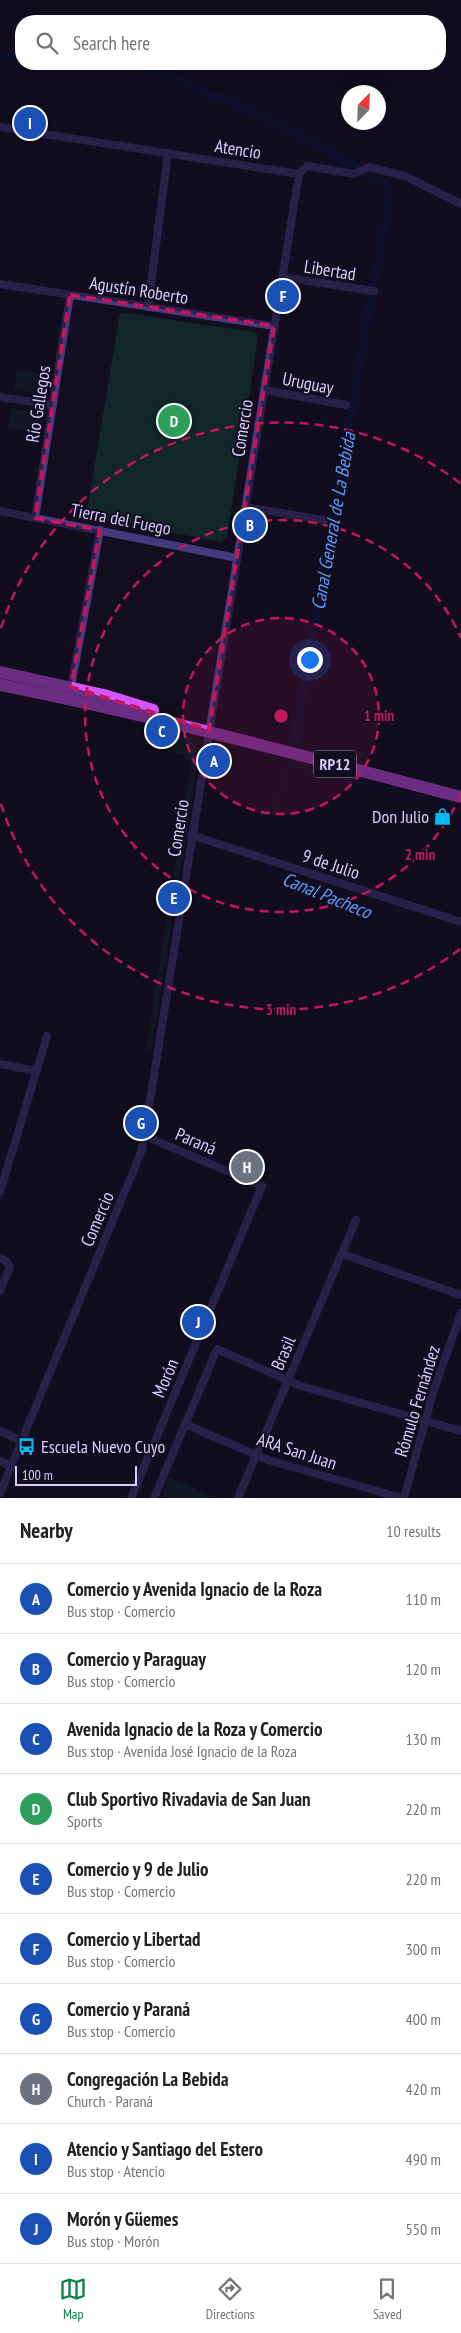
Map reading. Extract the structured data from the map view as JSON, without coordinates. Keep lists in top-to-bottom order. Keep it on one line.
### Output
{"streets":{"main road":["RP12"],"street":["Atencio","Libertad","Agustín Roberto","Uruguay","Río Gallegos","Comercio","Tierra del Fuego","9 de Julio","Paraná","Brasil","Morón","Rómulo Fernández","ARA San Juan"]},"crossings":[["Atencio","Comercio"],["Libertad","Comercio"],["Agustín Roberto","Río Gallegos"],["Agustín Roberto","Comercio"],["Uruguay","Comercio"],["Río Gallegos","Tierra del Fuego"],["Comercio","Tierra del Fuego"],["Comercio","RP12"],["Comercio","9 de Julio"],["Comercio","Paraná"],["Paraná","Morón"],["Brasil","Morón"],["Brasil","ARA San Juan"],["Morón","ARA San Juan"],["Rómulo Fernández","ARA San Juan"]],"water":["Canal General de La Bebida","Canal Pacheco"],"places":{"shop":["Don Julio"],"bus stop":["Escuela Nuevo Cuyo"]},"scale_bar":"100 m","north":"top right","page":{"search":"Search here","pins":["I","F","D","B","C","A","E","G","H","J"],"scale":"100 m","heading":["Nearby","10 results"],"list":[{"mark":"A","name":"Comercio y Avenida Ignacio de la Roza","note":"Bus stop · Comercio","value":"110 m"},{"mark":"B","name":"Comercio y Paraguay","note":"Bus stop · Comercio","value":"120 m"},{"mark":"C","name":"Avenida Ignacio de la Roza y Comercio","note":"Bus stop · Avenida José Ignacio de la Roza","value":"130 m"},{"mark":"D","name":"Club Sportivo Rivadavia de San Juan","note":"Sports","value":"220 m"},{"mark":"E","name":"Comercio y 9 de Julio","note":"Bus stop · Comercio","value":"220 m"},{"mark":"F","name":"Comercio y Libertad","note":"Bus stop · Comercio","value":"300 m"},{"mark":"G","name":"Comercio y Paraná","note":"Bus stop · Comercio","value":"400 m"},{"mark":"H","name":"Congregación La Bebida","note":"Church · Paraná","value":"420 m"},{"mark":"I","name":"Atencio y Santiago del Estero","note":"Bus stop · Atencio","value":"490 m"},{"mark":"J","name":"Morón y Güemes","note":"Bus stop · Morón","value":"550 m"}],"nav":["Map","Directions","Saved"]},"rings":["1 min","2 min","3 min"]}
